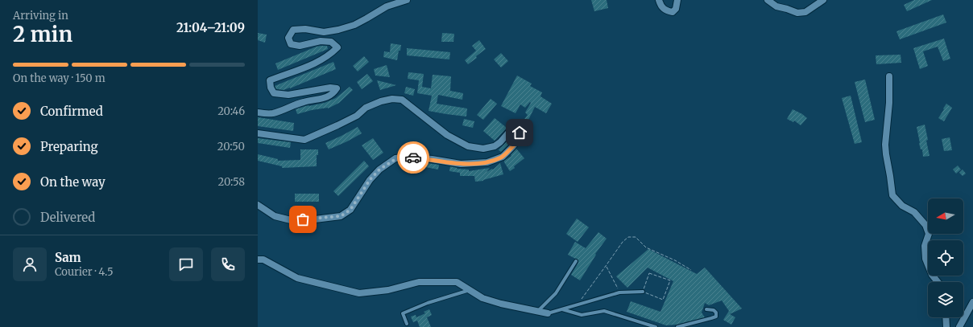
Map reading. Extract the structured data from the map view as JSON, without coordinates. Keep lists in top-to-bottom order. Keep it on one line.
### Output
{"north":"left","page":{"heading":["2 min","Arriving in","21:04–21:09"],"panel":["Sam","Courier · 4.5"],"bar":"On the way · 150 m","list":[["Confirmed","20:46"],["Preparing","20:50"],["On the way","20:58"],"Delivered"]}}
